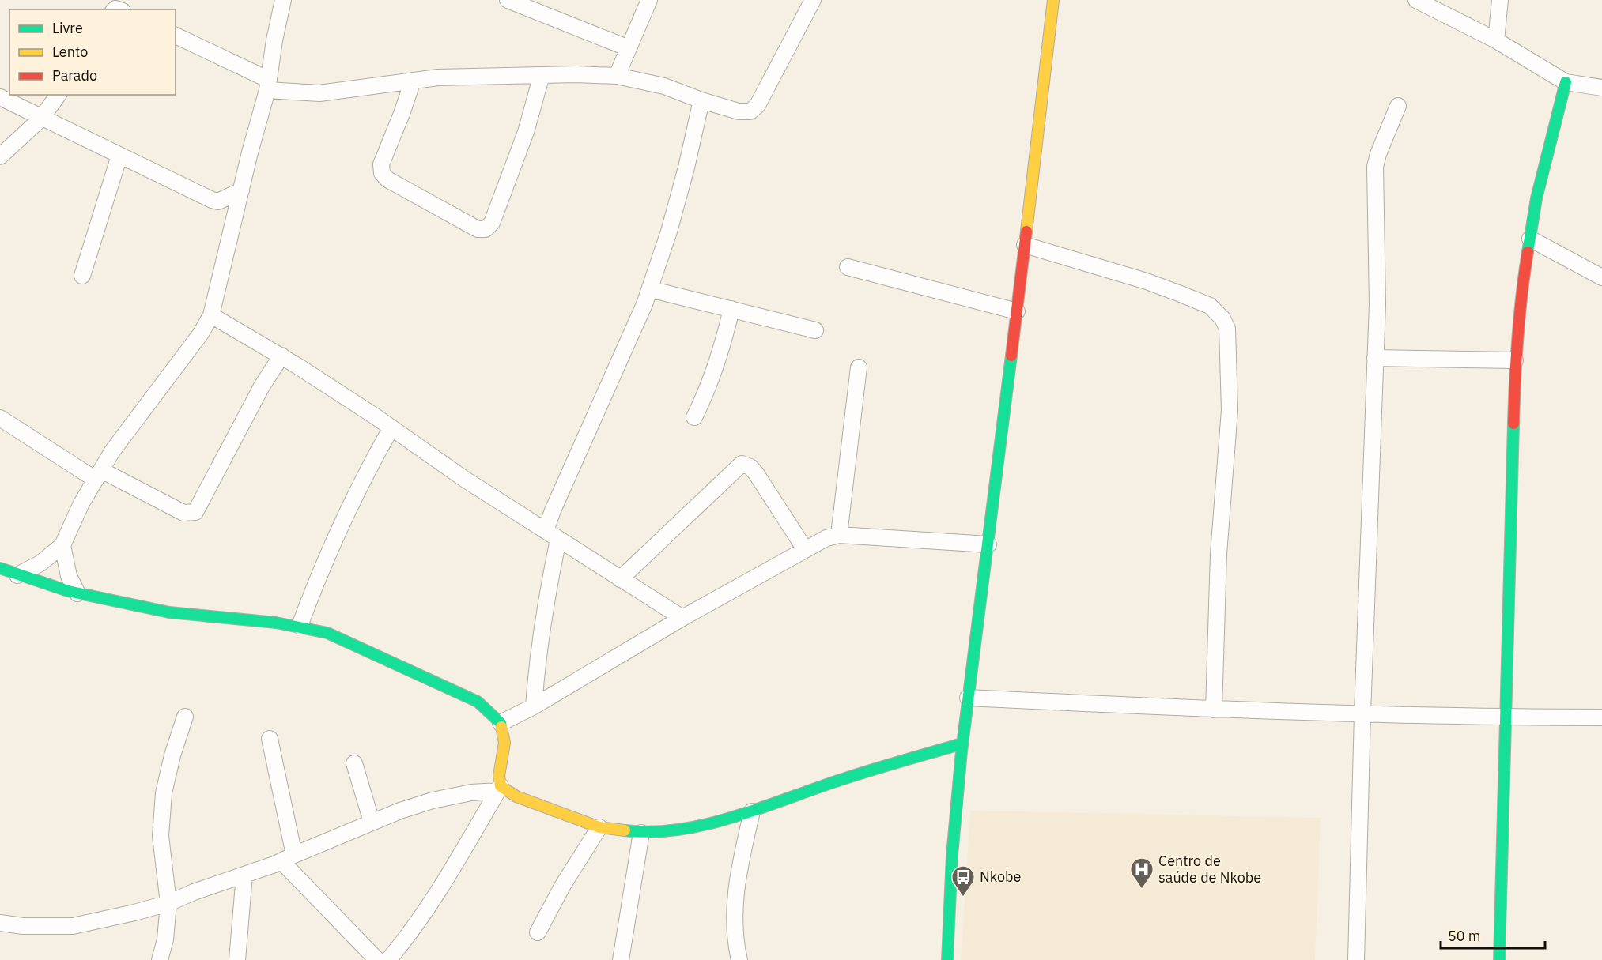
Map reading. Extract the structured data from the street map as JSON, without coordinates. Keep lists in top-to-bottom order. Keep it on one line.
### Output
{"places":{"hospital":["Centro de saúde de Nkobe"],"bus stop":["Nkobe"]},"legend":["Livre","Lento","Parado"],"scale_bar":"50 m"}
